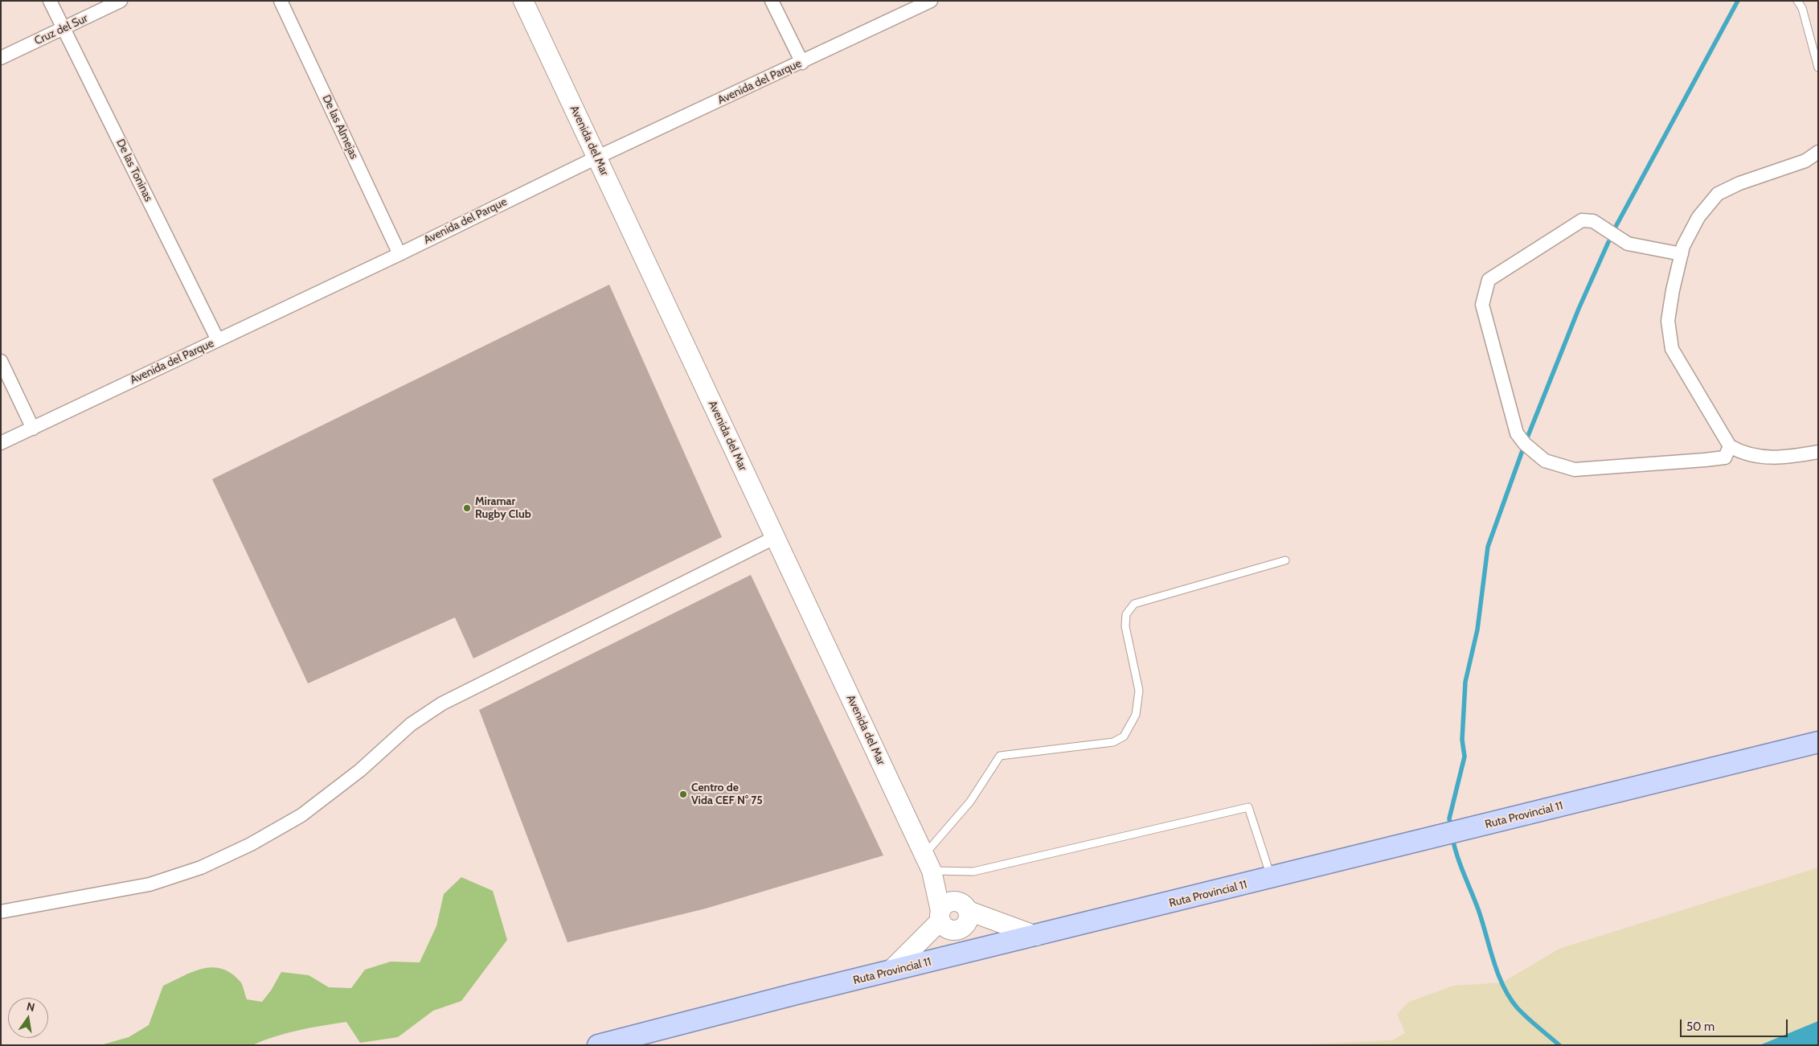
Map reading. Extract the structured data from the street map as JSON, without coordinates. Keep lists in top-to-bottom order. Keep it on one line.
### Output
{"streets":{"main road":["Avenida del Mar","Ruta Provincial 11"],"street":["Cruz del Sur","Avenida del Parque","De las Almejas","De las Toninas"]},"crossings":[["Cruz del Sur","De las Toninas"],["Avenida del Parque","De las Almejas"],["Avenida del Parque","Avenida del Mar"],["Avenida del Parque","De las Toninas"],["Avenida del Mar","Ruta Provincial 11"]],"places":["Miramar Rugby Club","Centro de Vida CEF N° 75"],"scale_bar":"50 m","north":"top"}
